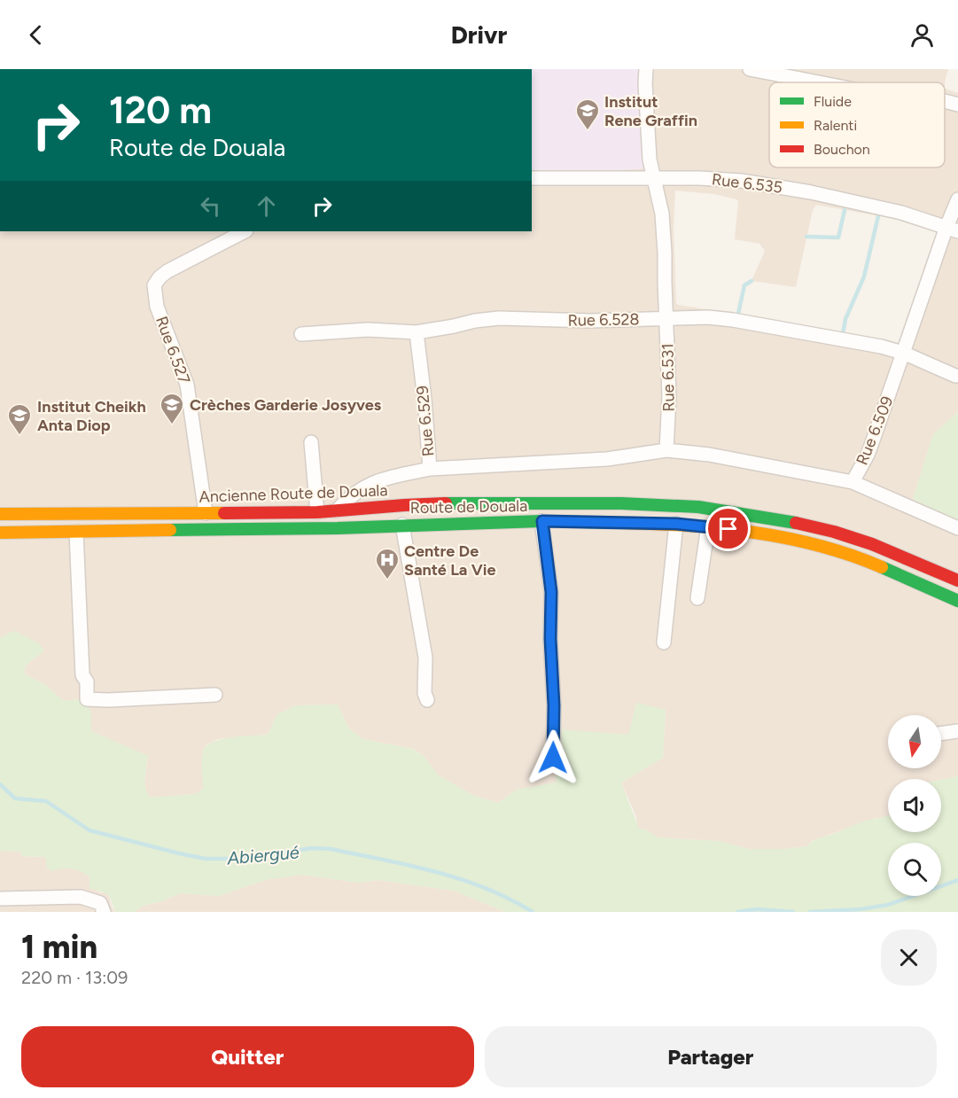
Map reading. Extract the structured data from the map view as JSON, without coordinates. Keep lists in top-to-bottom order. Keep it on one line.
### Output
{"streets":{"main road":["Ancienne Route de Douala","Route de Douala"],"street":["Rue 6.535","Rue 6.528","Rue 6.527","Rue 6.531","Rue 6.529","Rue 6.509"]},"crossings":[["Rue 6.535","Rue 6.531"],["Rue 6.535","Rue 6.509"],["Rue 6.528","Rue 6.531"],["Rue 6.528","Rue 6.529"],["Rue 6.528","Rue 6.509"],["Rue 6.527","Ancienne Route de Douala"],["Rue 6.531","Rue 6.509"],["Rue 6.529","Ancienne Route de Douala"]],"water":["Abiergué"],"places":{"school or university":["Institut Rene Graffin","Crèches Garderie Josyves","Institut Cheikh Anta Diop"],"hospital":["Centre De Santé La Vie"]},"legend":["Fluide","Ralenti","Bouchon"],"north":"bottom","page":{"header":"Drivr","turn":["120 m","Route de Douala"],"heading":["1 min","220 m · 13:09"],"buttons":["Quitter","Partager"]}}
